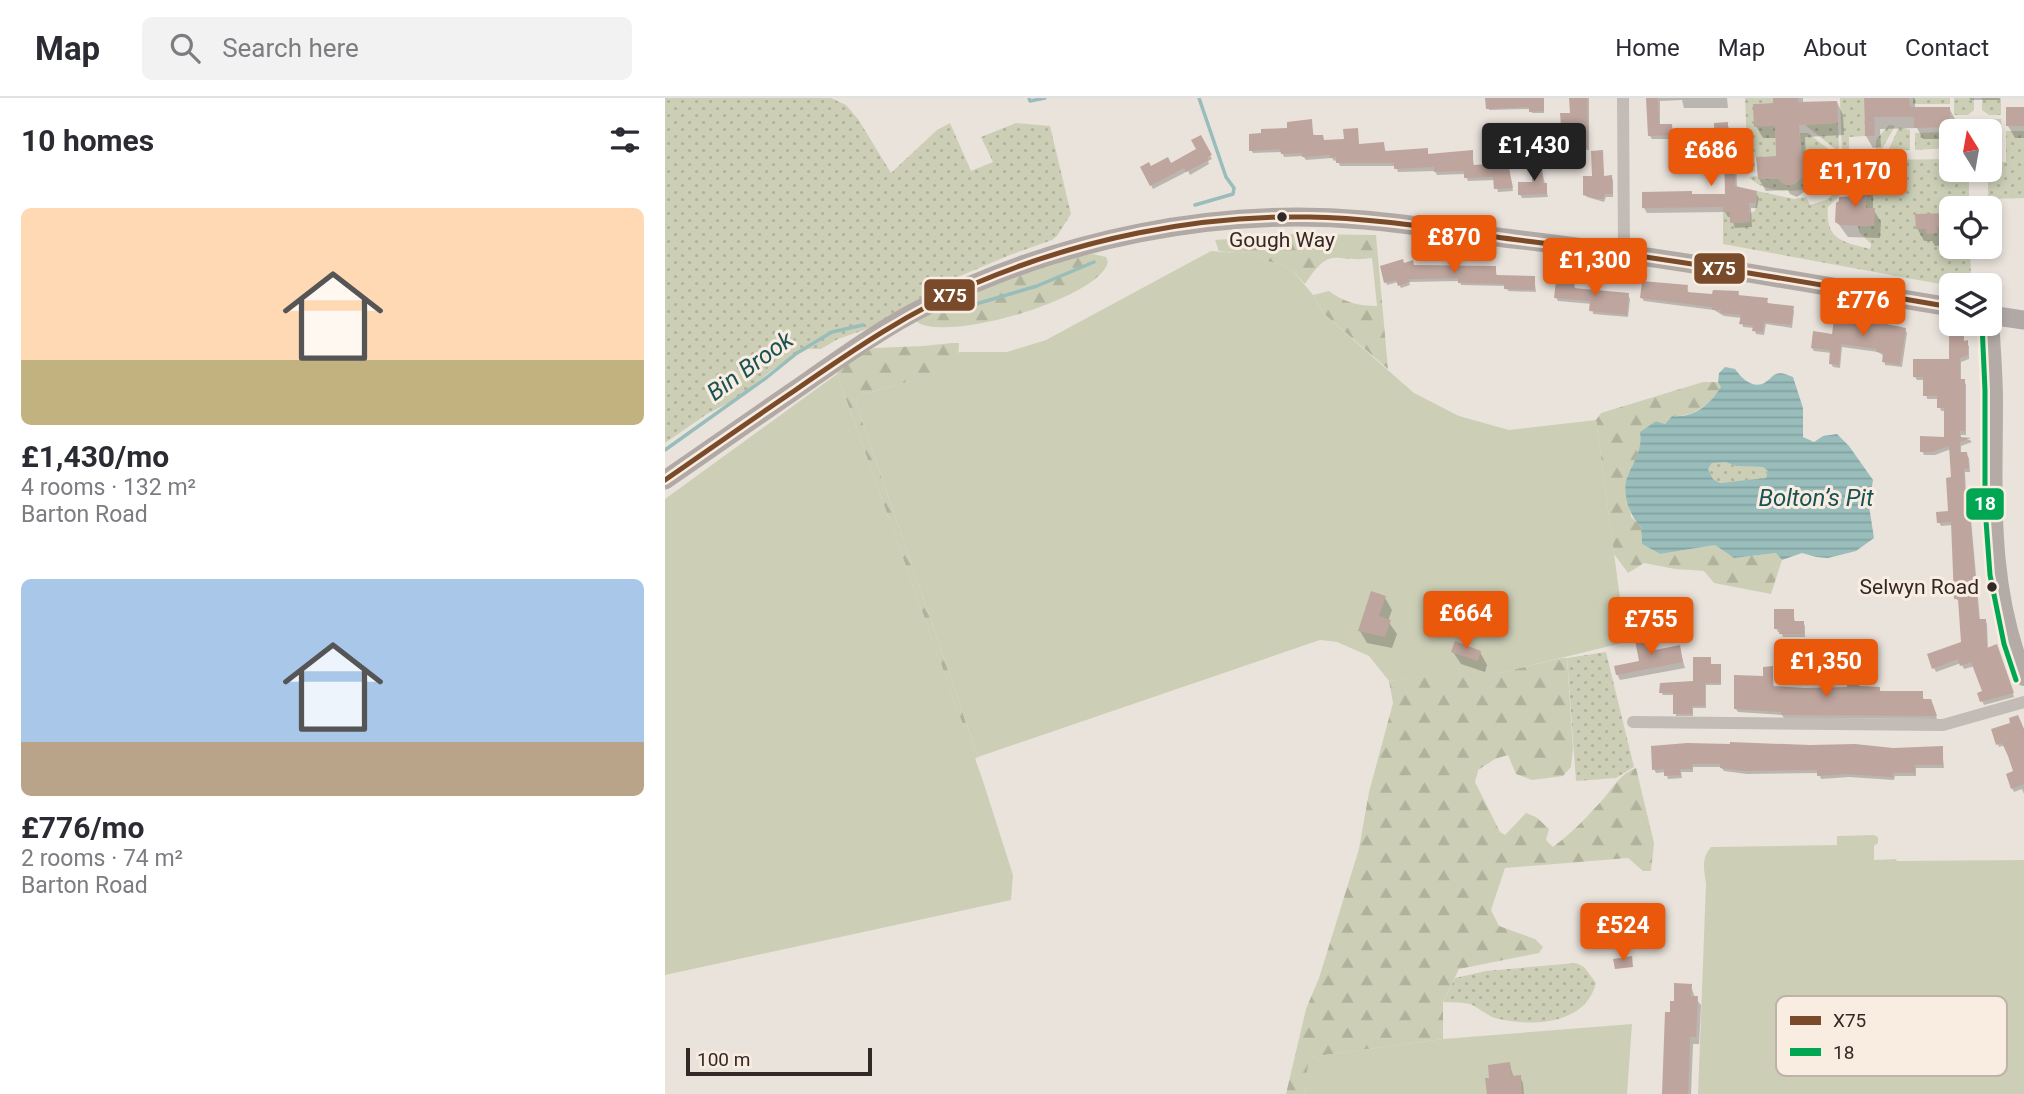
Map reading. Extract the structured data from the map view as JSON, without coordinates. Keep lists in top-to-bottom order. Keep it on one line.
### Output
{"water":["Bin Brook","Bolton’s Pit"],"places":["Gough Way","Selwyn Road"],"lines":["transit line X75","transit line 18"],"legend":["X75","18"],"scale_bar":"100 m","north":"top","page":{"header":"Map","search":"Search here","nav":["Home","Map","About","Contact"],"heading":"10 homes","price":["£1,430","£686","£1,170","£870","£1,300","£776","£664","£755","£1,350","£524"],"list":[{"name":"£1,430/mo","note":"4 rooms · 132 m² · Barton Road"},{"name":"£776/mo","note":"2 rooms · 74 m² · Barton Road"}],"scale":"100 m"}}
